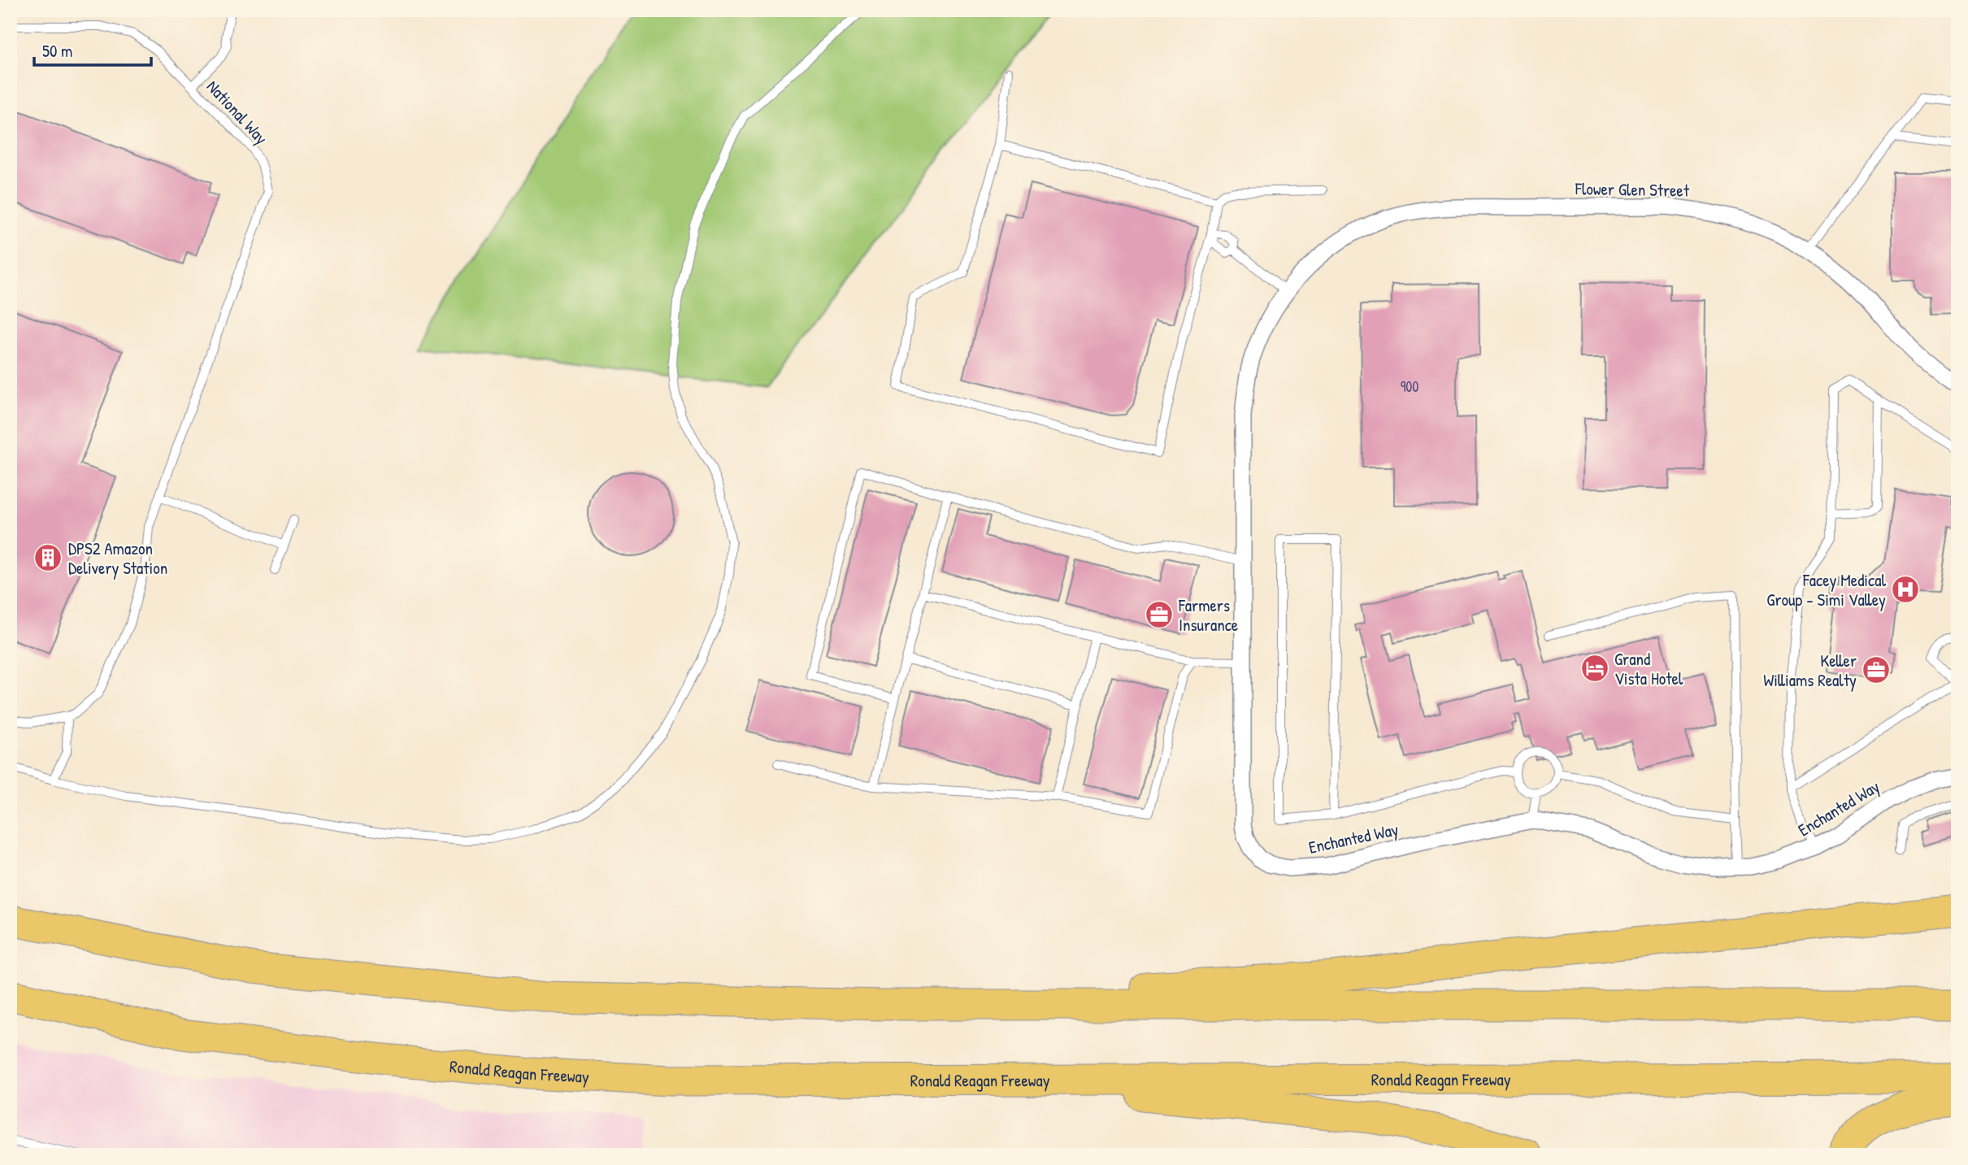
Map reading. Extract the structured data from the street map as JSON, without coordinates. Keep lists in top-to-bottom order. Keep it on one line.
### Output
{"streets":{"highway":["Ronald Reagan Freeway"],"street":["Flower Glen Street","Enchanted Way"],"lane":["National Way"]},"crossings":[["Flower Glen Street","Enchanted Way"]],"places":{"building":["DPS2 Amazon Delivery Station"],"hospital":["Facey Medical Group - Simi Valley"],"office":["Farmers Insurance","Keller Williams Realty"],"hotel":["Grand Vista Hotel"]},"house_numbers":["900"],"scale_bar":"50 m"}
